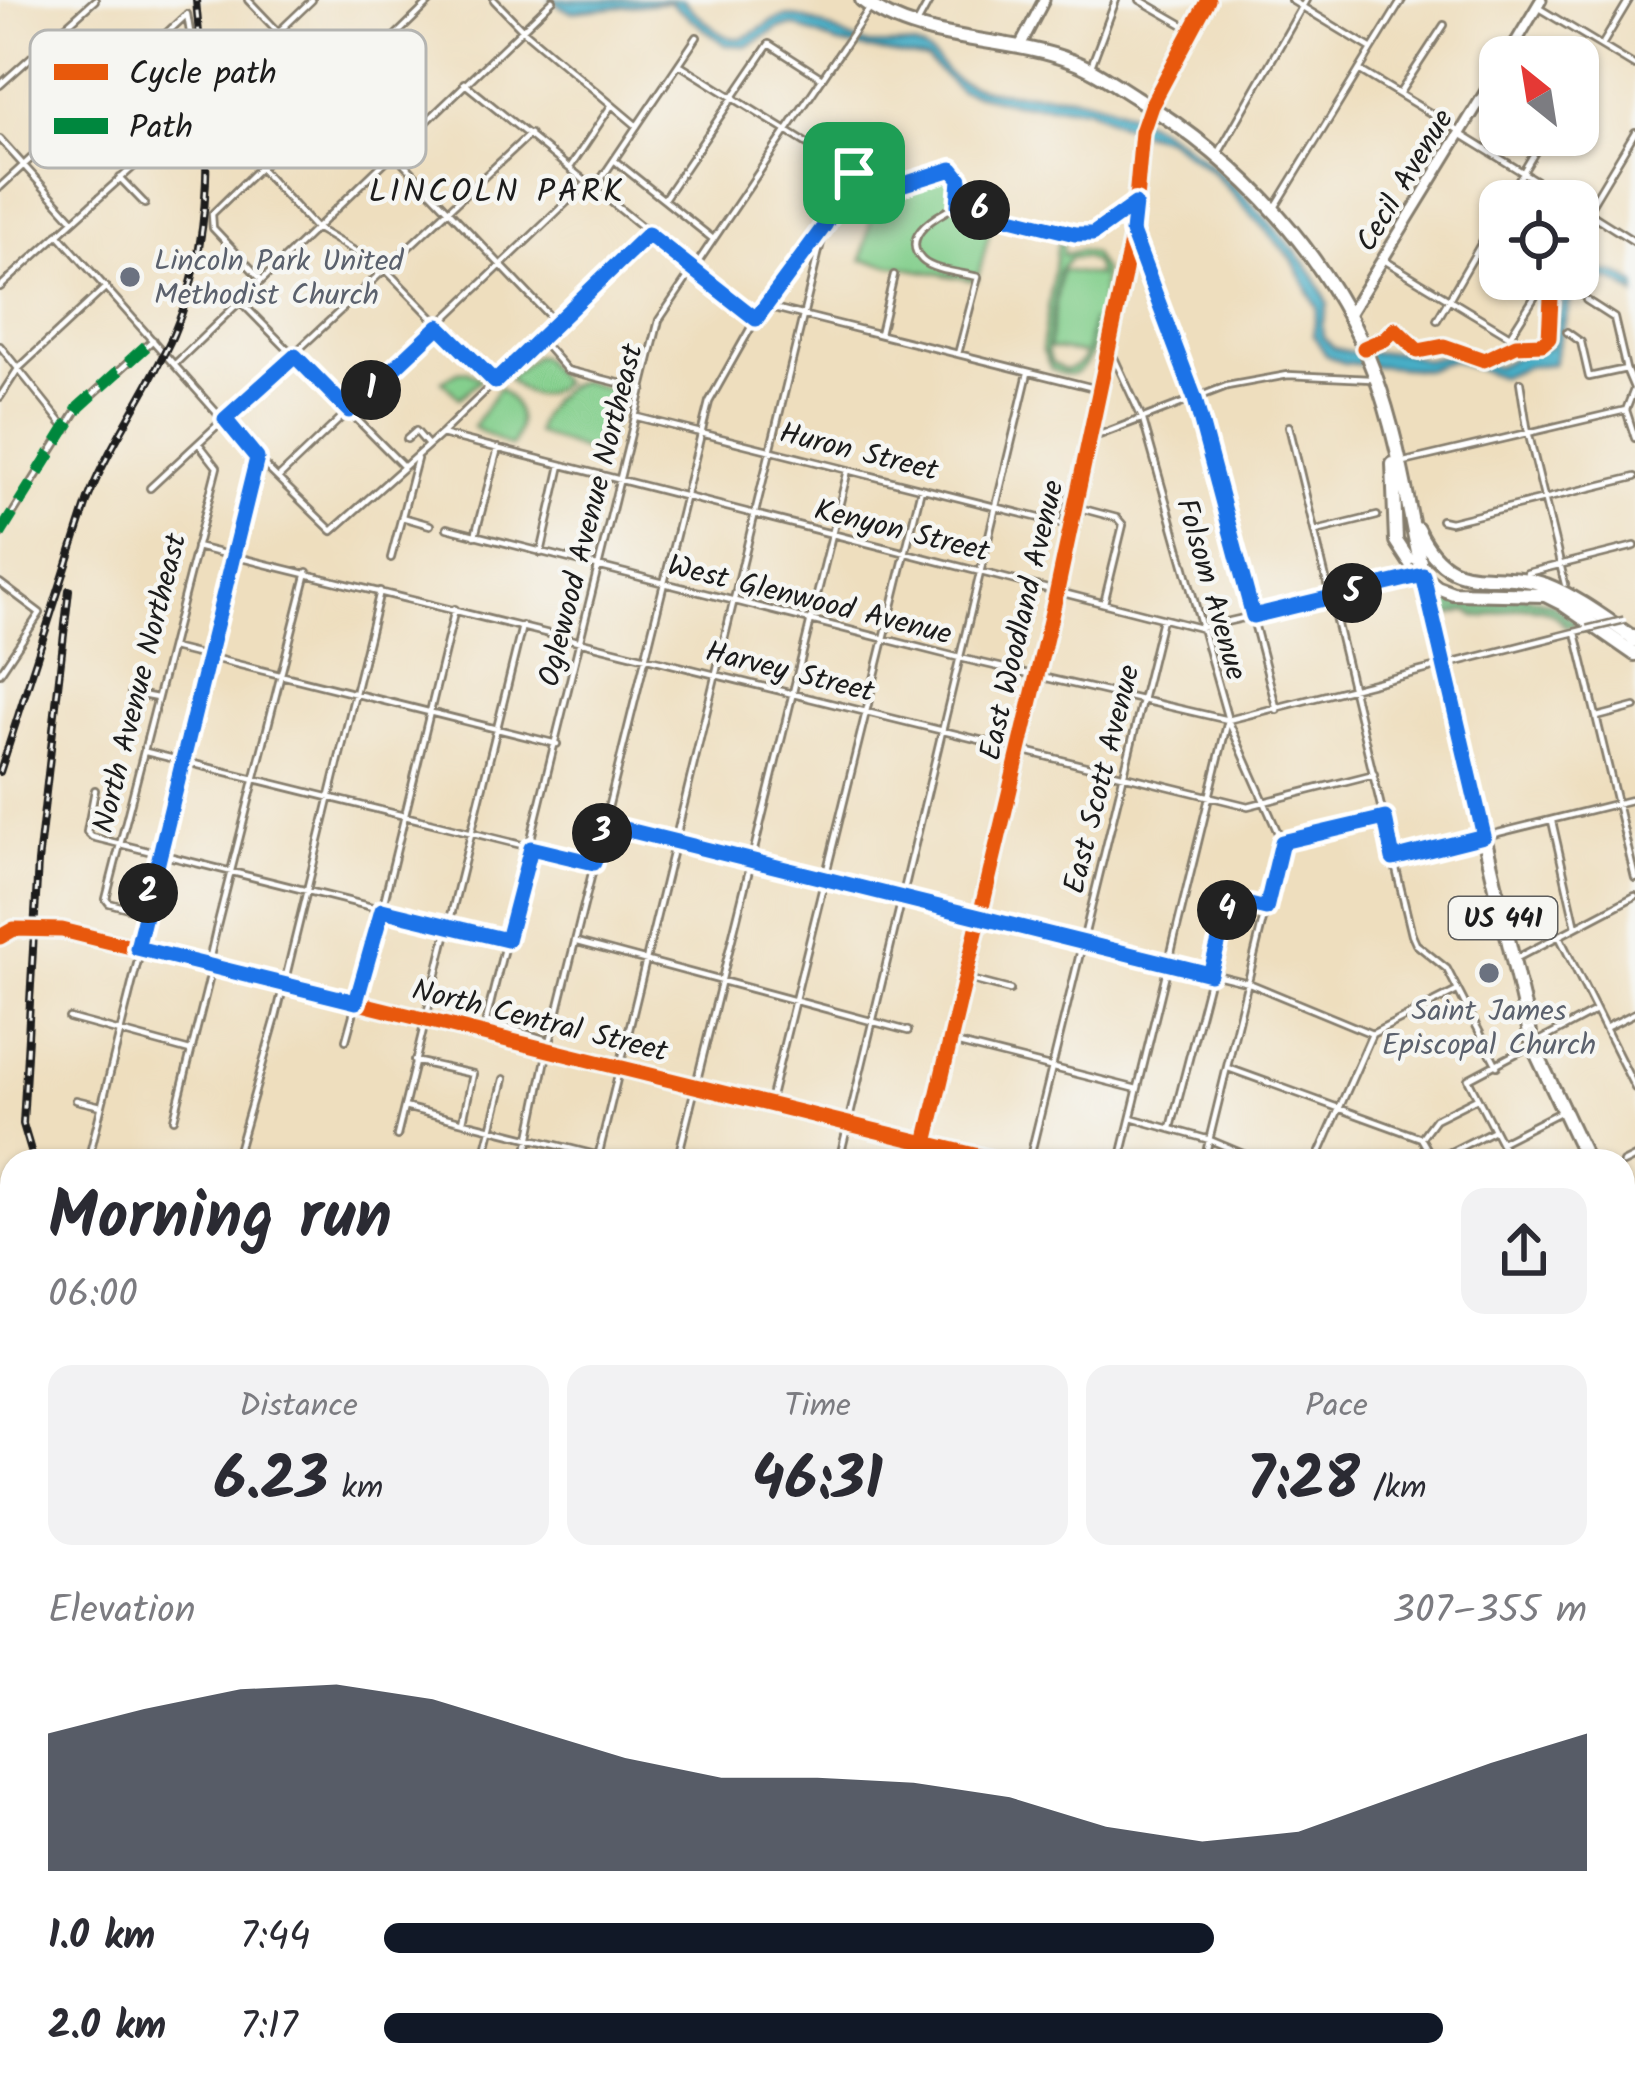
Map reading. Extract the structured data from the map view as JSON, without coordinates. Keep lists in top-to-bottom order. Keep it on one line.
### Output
{"streets":{"main road":["Cecil Avenue","East Woodland Avenue","US 441","North Central Street"],"street":["Huron Street","Oglewood Avenue Northeast","Kenyon Street","Folsom Avenue","West Glenwood Avenue","Harvey Street","North Avenue Northeast","East Scott Avenue"]},"crossings":[["Cecil Avenue","US 441"],["Huron Street","Oglewood Avenue Northeast"],["Huron Street","East Woodland Avenue"],["Oglewood Avenue Northeast","Kenyon Street"],["Oglewood Avenue Northeast","West Glenwood Avenue"],["Oglewood Avenue Northeast","Harvey Street"],["Oglewood Avenue Northeast","US 441"],["Oglewood Avenue Northeast","North Central Street"],["Kenyon Street","Folsom Avenue"],["Kenyon Street","East Woodland Avenue"],["Kenyon Street","East Scott Avenue"],["Kenyon Street","US 441"],["Folsom Avenue","West Glenwood Avenue"],["Folsom Avenue","East Woodland Avenue"],["Folsom Avenue","Harvey Street"],["West Glenwood Avenue","East Woodland Avenue"],["West Glenwood Avenue","East Scott Avenue"],["West Glenwood Avenue","US 441"],["East Woodland Avenue","Harvey Street"],["East Woodland Avenue","US 441"],["East Woodland Avenue","North Central Street"],["Harvey Street","North Avenue Northeast"],["Harvey Street","East Scott Avenue"]],"districts":["LINCOLN PARK"],"places":["Lincoln Park United Methodist Church","Saint James Episcopal Church"],"legend":["Cycle path","Path"],"north":"top left","page":{"pins":["6","1","5","3","2","4"],"heading":["Morning run","06:00"],"stats":[["Distance","6.23 km"],["Time","46:31"],["Pace","7:28 /km"]],"chart":["Elevation","307–355 m"],"list":[{"name":"1.0 km","note":"7:44"},{"name":"2.0 km","note":"7:17"}]}}
